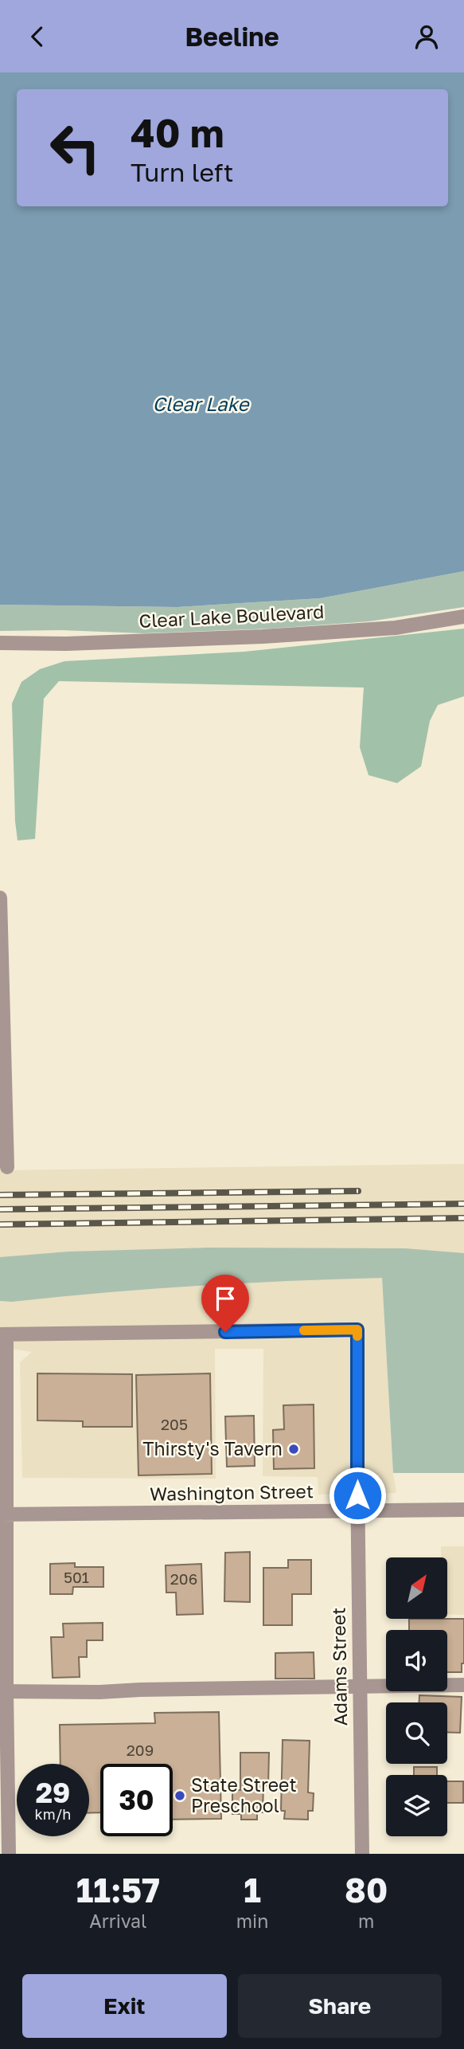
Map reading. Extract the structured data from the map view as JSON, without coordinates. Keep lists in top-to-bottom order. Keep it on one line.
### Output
{"streets":{"street":["Clear Lake Boulevard","Washington Street","Adams Street"]},"crossings":[["Washington Street","Adams Street"]],"water":["Clear Lake"],"places":["Thirsty's Tavern","State Street Preschool"],"house_numbers":["205","501","206","209"],"north":"top right","page":{"header":"Beeline","turn":["40 m","Turn left"],"speed":"29 km/h","limit":"30","eta":["11:57","Arrival","1","min","80","m"],"buttons":["Exit","Share"]}}
